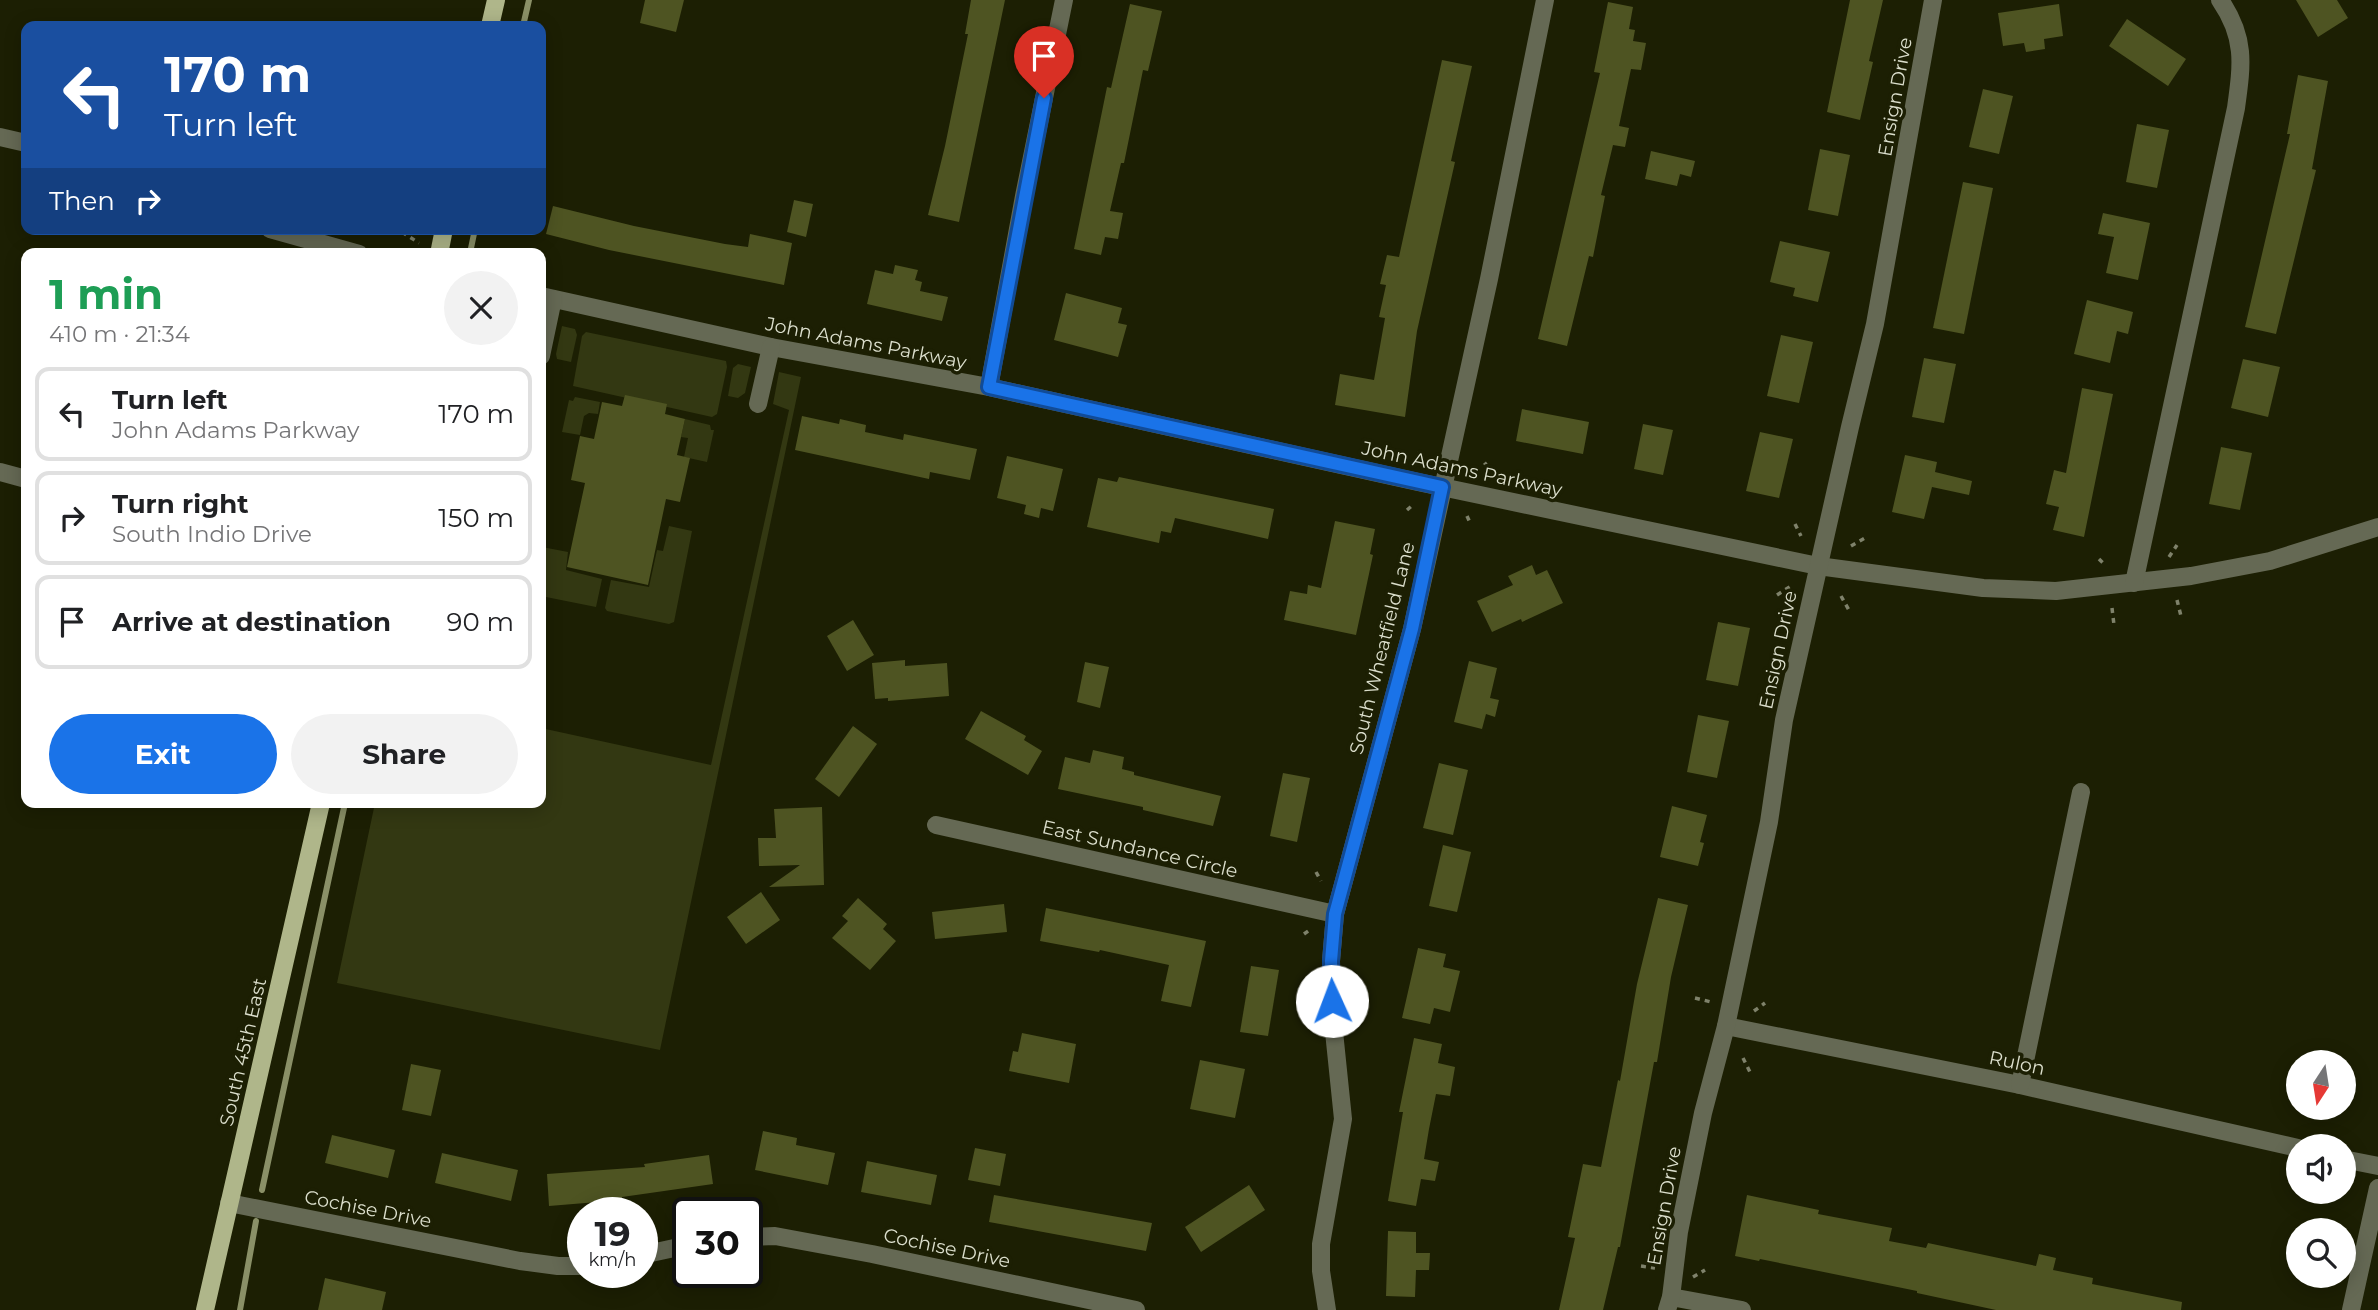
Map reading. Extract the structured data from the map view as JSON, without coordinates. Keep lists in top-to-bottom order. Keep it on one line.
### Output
{"streets":{"main road":["South 45th East"],"street":["Ensign Drive","John Adams Parkway","South Wheatfield Lane","East Sundance Circle","Rulon","Cochise Drive"]},"crossings":[["Ensign Drive","John Adams Parkway"],["Ensign Drive","Rulon"],["John Adams Parkway","South Wheatfield Lane"],["South Wheatfield Lane","East Sundance Circle"],["South 45th East","Cochise Drive"]],"north":"bottom","page":{"turn":["170 m","Turn left"],"then":"Then","heading":["1 min","410 m · 21:34"],"list":[{"name":"Turn left","note":"John Adams Parkway","value":"170 m"},{"name":"Turn right","note":"South Indio Drive","value":"150 m"},{"name":"Arrive at destination","value":"90 m"}],"buttons":["Exit","Share"],"speed":"19 km/h","limit":"30"}}
